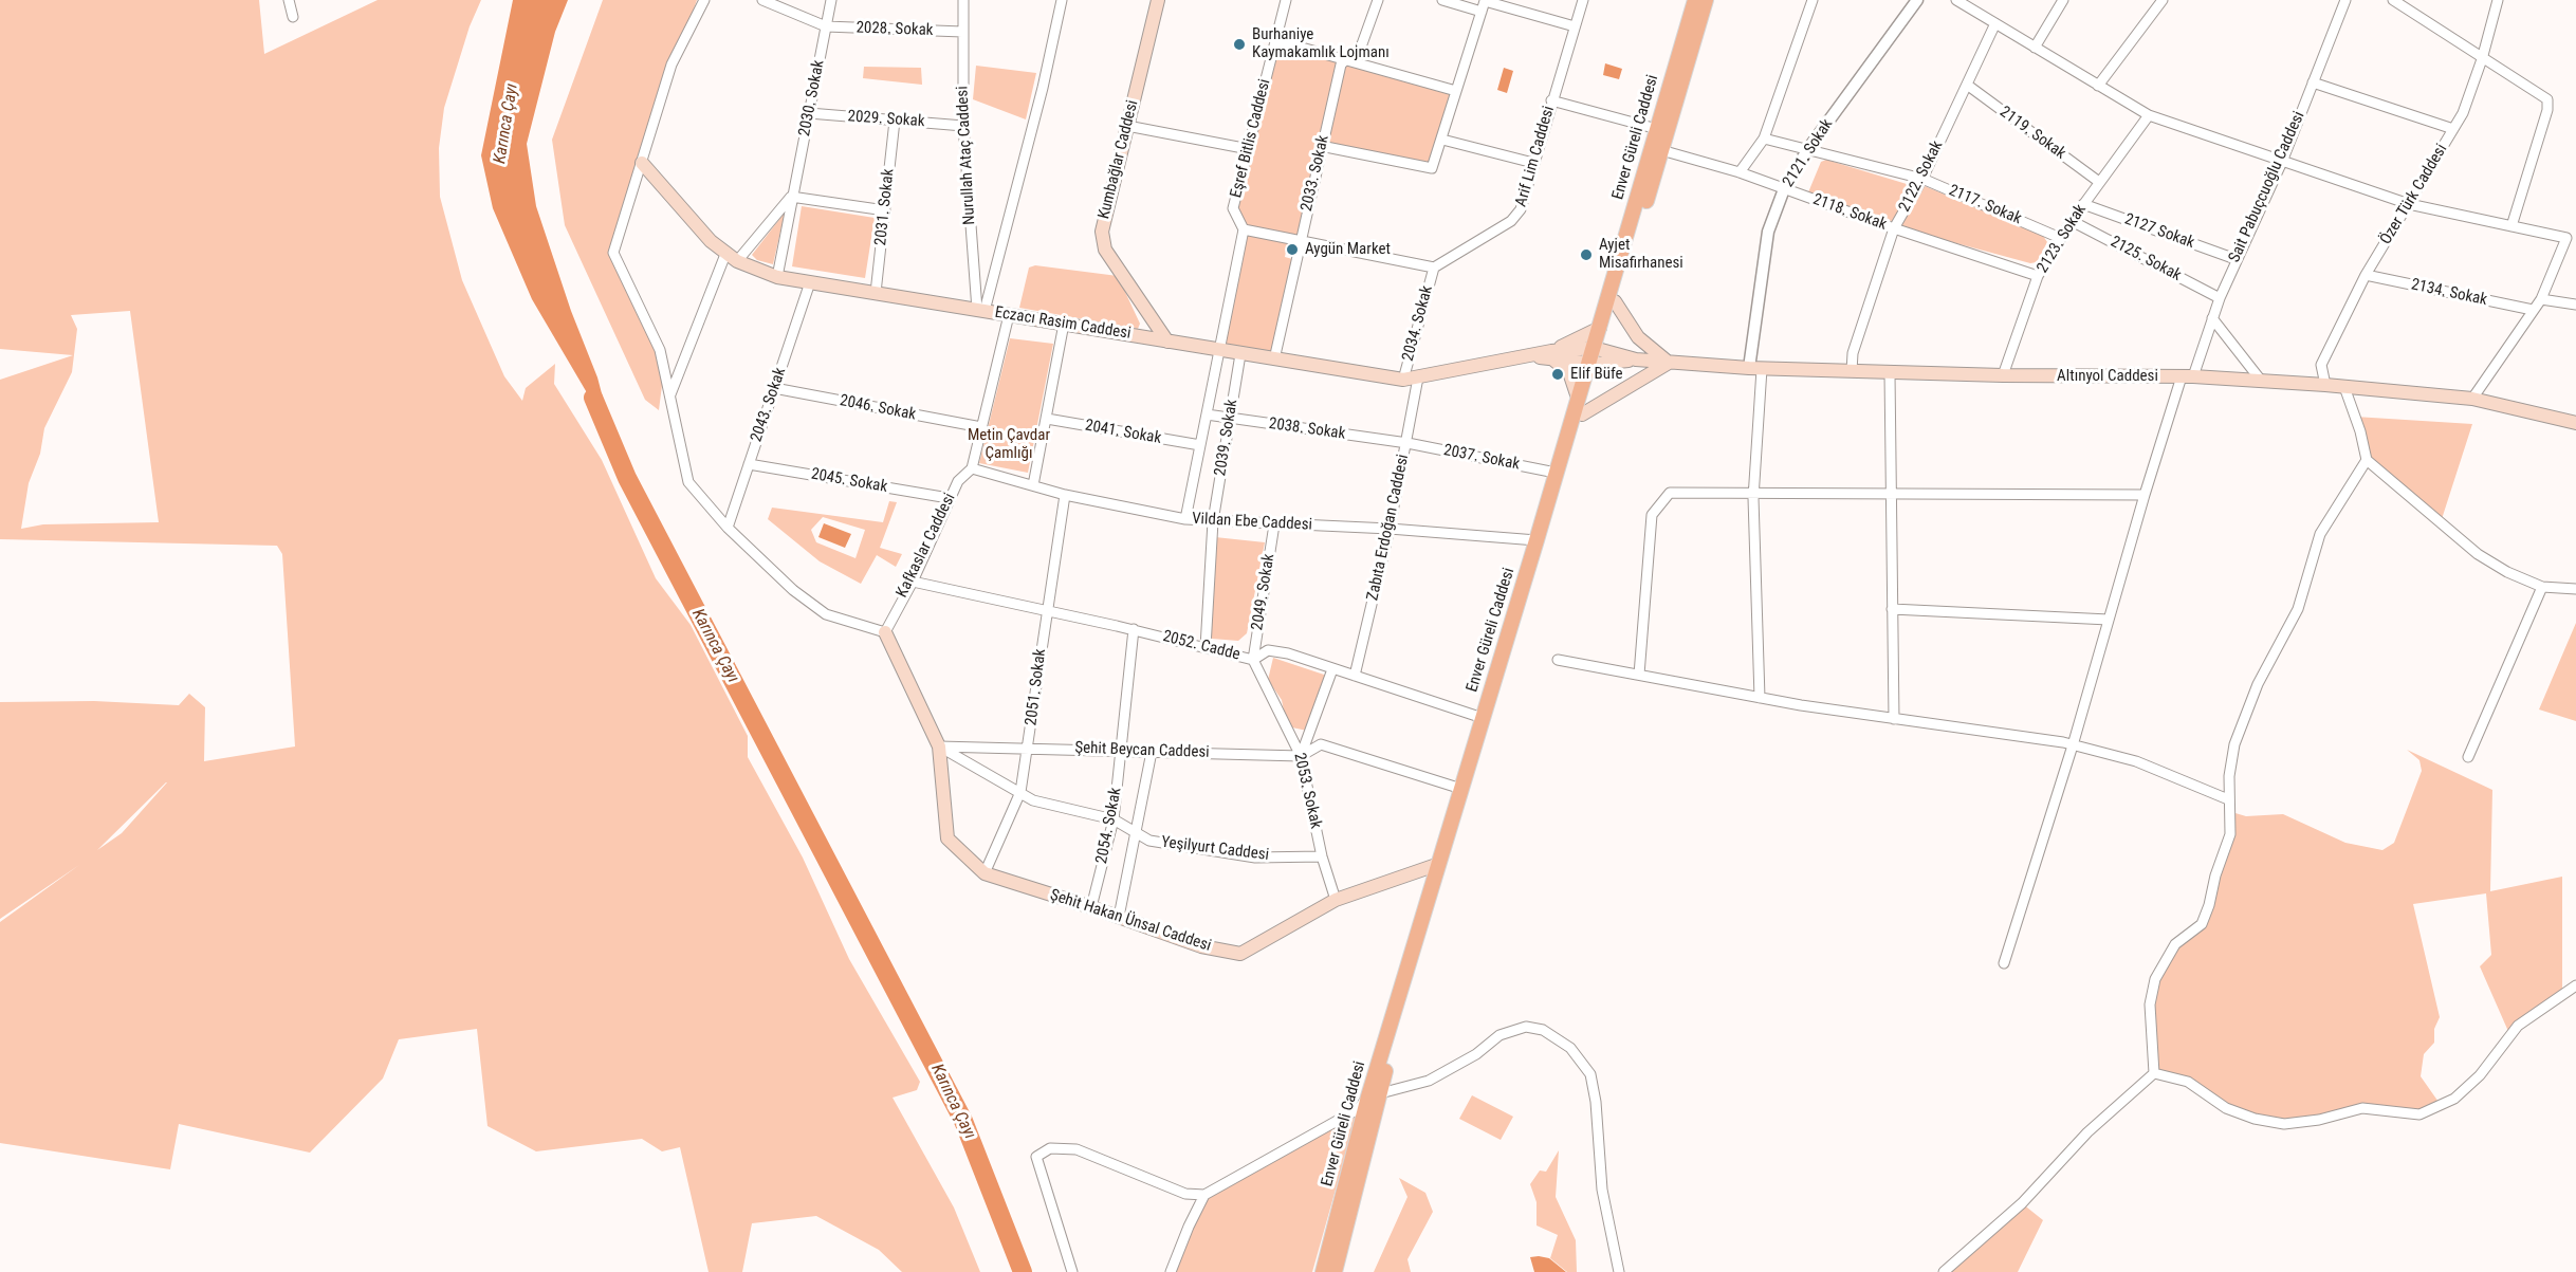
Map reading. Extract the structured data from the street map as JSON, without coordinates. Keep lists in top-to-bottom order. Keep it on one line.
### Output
{"streets":{"main road":["Enver Güreli Caddesi","Kumbağlar Caddesi","Eczacı Rasim Caddesi","Altınyol Caddesi","Şehit Hakan Ünsal Caddesi"],"street":["2028. Sokak","2030. Sokak","2029. Sokak","2119. Sokak","Eşref Bitlis Caddesi","2121. Sokak","Nurullah Ataç Caddesi","Arif Lim Caddesi","2033. Sokak","2122. Sokak","Sait Pabuçcuoğlu Caddesi","Özer Türk Caddesi","2117. Sokak","2031. Sokak","2118. Sokak","2127 Sokak","2123. Sokak","2125. Sokak","2134. Sokak","2034. Sokak","2043. Sokak","2046. Sokak","2038. Sokak","2041. Sokak","2039. Sokak","2037. Sokak","2045. Sokak","Vildan Ebe Caddesi","Zabıta Erdoğan Caddesi","Kafkaslar Caddesi","2049. Sokak","2052. Cadde","2051. Sokak","Şehit Beycan Caddesi","2053. Sokak","2054. Sokak","Yeşilyurt Caddesi"]},"crossings":[["2028. Sokak","2030. Sokak"],["2028. Sokak","Nurullah Ataç Caddesi"],["2030. Sokak","2029. Sokak"],["2030. Sokak","Eczacı Rasim Caddesi"],["2029. Sokak","Nurullah Ataç Caddesi"],["2029. Sokak","2031. Sokak"],["2119. Sokak","2122. Sokak"],["2119. Sokak","2123. Sokak"],["Enver Güreli Caddesi","2118. Sokak"],["Enver Güreli Caddesi","2037. Sokak"],["Enver Güreli Caddesi","Vildan Ebe Caddesi"],["Enver Güreli Caddesi","2052. Cadde"],["Enver Güreli Caddesi","Şehit Beycan Caddesi"],["Enver Güreli Caddesi","Şehit Hakan Ünsal Caddesi"],["Eşref Bitlis Caddesi","Eczacı Rasim Caddesi"],["Eşref Bitlis Caddesi","2038. Sokak"],["Eşref Bitlis Caddesi","2041. Sokak"],["Eşref Bitlis Caddesi","Vildan Ebe Caddesi"],["2121. Sokak","2117. Sokak"],["2121. Sokak","2118. Sokak"],["2121. Sokak","Altınyol Caddesi"],["Nurullah Ataç Caddesi","Eczacı Rasim Caddesi"],["Arif Lim Caddesi","2034. Sokak"],["Kumbağlar Caddesi","Eczacı Rasim Caddesi"],["2033. Sokak","Eczacı Rasim Caddesi"],["2122. Sokak","2117. Sokak"],["2122. Sokak","2118. Sokak"],["2122. Sokak","Altınyol Caddesi"],["Sait Pabuçcuoğlu Caddesi","2127 Sokak"],["Sait Pabuçcuoğlu Caddesi","2125. Sokak"],["Sait Pabuçcuoğlu Caddesi","Altınyol Caddesi"],["Özer Türk Caddesi","2134. Sokak"],["Özer Türk Caddesi","Altınyol Caddesi"],["2117. Sokak","2123. Sokak"],["2031. Sokak","Eczacı Rasim Caddesi"],["2118. Sokak","2123. Sokak"],["2127 Sokak","2123. Sokak"],["2123. Sokak","2125. Sokak"],["2123. Sokak","Altınyol Caddesi"],["Eczacı Rasim Caddesi","2034. Sokak"],["Eczacı Rasim Caddesi","2043. Sokak"],["Eczacı Rasim Caddesi","2039. Sokak"],["Eczacı Rasim Caddesi","Zabıta Erdoğan Caddesi"],["Eczacı Rasim Caddesi","Kafkaslar Caddesi"],["2043. Sokak","2046. Sokak"],["2043. Sokak","2045. Sokak"],["2046. Sokak","Kafkaslar Caddesi"],["2038. Sokak","2039. Sokak"],["2038. Sokak","2037. Sokak"],["2038. Sokak","Zabıta Erdoğan Caddesi"],["2039. Sokak","Vildan Ebe Caddesi"],["2039. Sokak","2052. Cadde"],["2037. Sokak","Zabıta Erdoğan Caddesi"],["2045. Sokak","Kafkaslar Caddesi"],["Vildan Ebe Caddesi","Zabıta Erdoğan Caddesi"],["Vildan Ebe Caddesi","Kafkaslar Caddesi"],["Vildan Ebe Caddesi","2049. Sokak"],["Vildan Ebe Caddesi","2051. Sokak"],["Zabıta Erdoğan Caddesi","2052. Cadde"],["Kafkaslar Caddesi","2052. Cadde"],["2049. Sokak","2052. Cadde"],["2049. Sokak","2053. Sokak"],["2052. Cadde","2051. Sokak"],["2052. Cadde","2053. Sokak"],["2052. Cadde","2054. Sokak"],["2051. Sokak","Şehit Beycan Caddesi"],["2051. Sokak","Yeşilyurt Caddesi"],["2051. Sokak","Şehit Hakan Ünsal Caddesi"],["Şehit Beycan Caddesi","2053. Sokak"],["Şehit Beycan Caddesi","2054. Sokak"],["Şehit Beycan Caddesi","Yeşilyurt Caddesi"],["Şehit Beycan Caddesi","Şehit Hakan Ünsal Caddesi"],["2053. Sokak","Yeşilyurt Caddesi"],["2053. Sokak","Şehit Hakan Ünsal Caddesi"],["2054. Sokak","Yeşilyurt Caddesi"],["2054. Sokak","Şehit Hakan Ünsal Caddesi"],["Yeşilyurt Caddesi","Şehit Hakan Ünsal Caddesi"]],"water":["Karınca Çayı"],"parks":["Metin Çavdar Çamlığı"],"places":["Burhaniye Kaymakamlık Lojmanı","Aygün Market","Ayjet Misafirhanesi","Elif Büfe"]}
